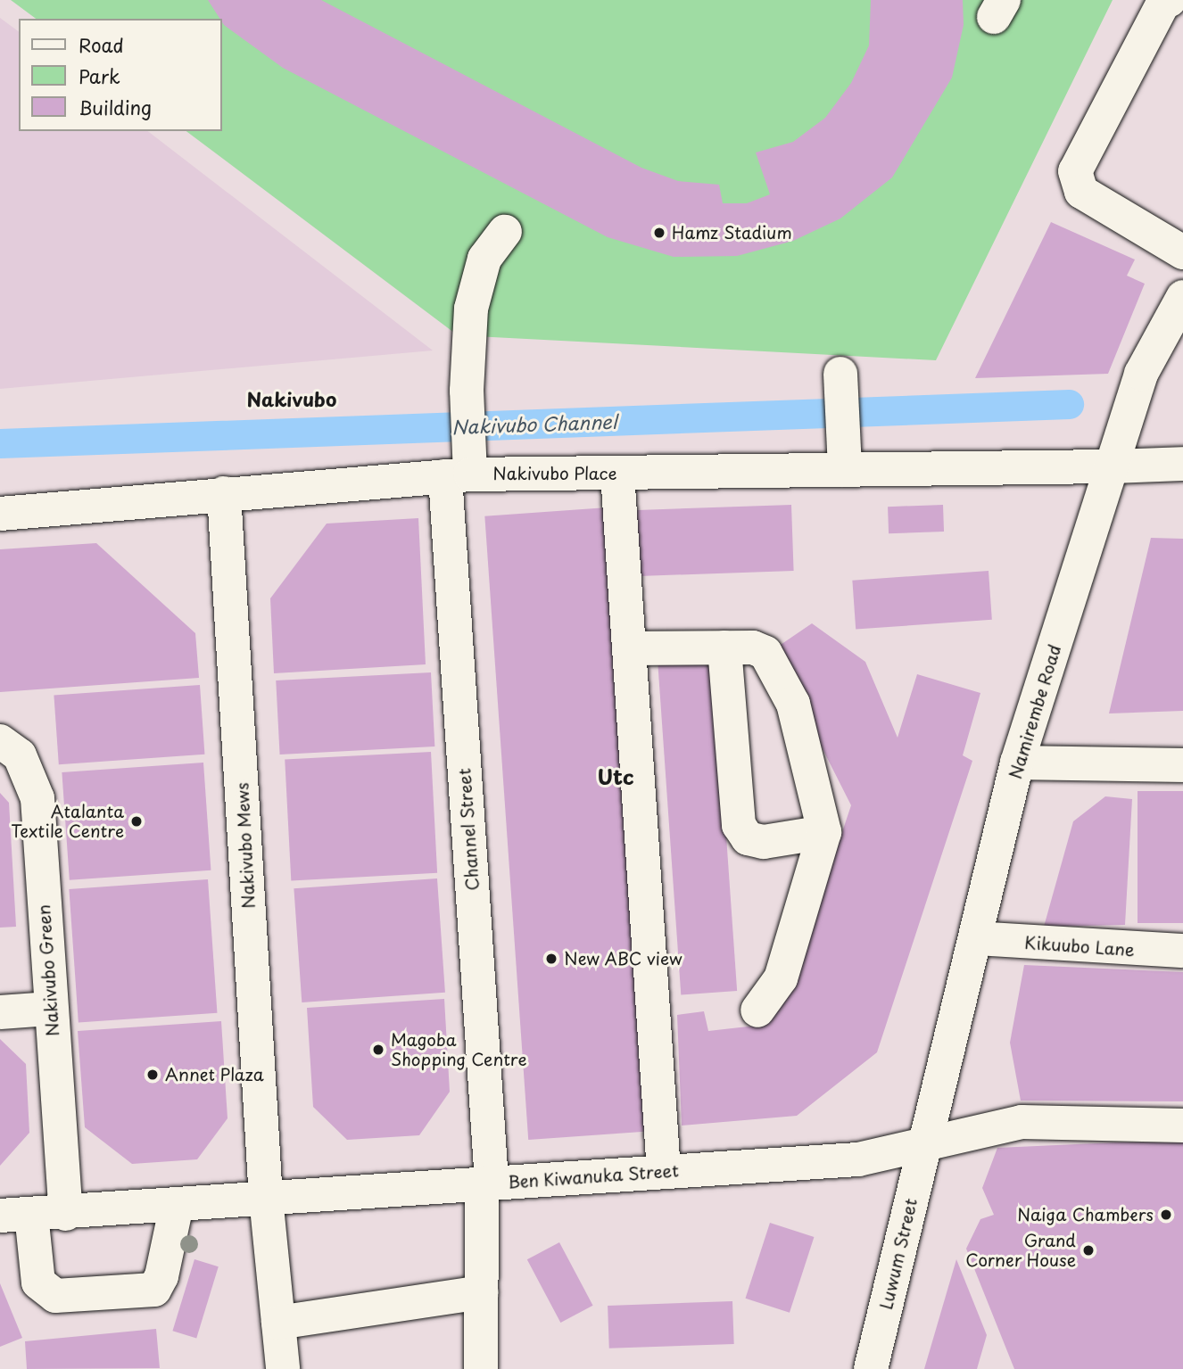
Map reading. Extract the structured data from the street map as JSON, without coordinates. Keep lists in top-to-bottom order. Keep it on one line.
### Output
{"streets":{"main road":["Nakivubo Place","Namirembe Road","Channel Street","Nakivubo Mews","Kikuubo Lane","Nakivubo Green","Ben Kiwanuka Street","Luwum Street"]},"crossings":[["Nakivubo Place","Namirembe Road"],["Nakivubo Place","Channel Street"],["Nakivubo Place","Nakivubo Mews"],["Namirembe Road","Kikuubo Lane"],["Namirembe Road","Ben Kiwanuka Street"],["Namirembe Road","Luwum Street"],["Channel Street","Ben Kiwanuka Street"],["Nakivubo Mews","Ben Kiwanuka Street"],["Nakivubo Green","Ben Kiwanuka Street"],["Ben Kiwanuka Street","Luwum Street"]],"districts":["Nakivubo","Utc"],"water":["Nakivubo Channel"],"places":["Hamz Stadium","Atalanta Textile Centre","New ABC view","Magoba Shopping Centre","Annet Plaza","Naiga Chambers","Grand Corner House"],"legend":["Road","Park","Building"]}
